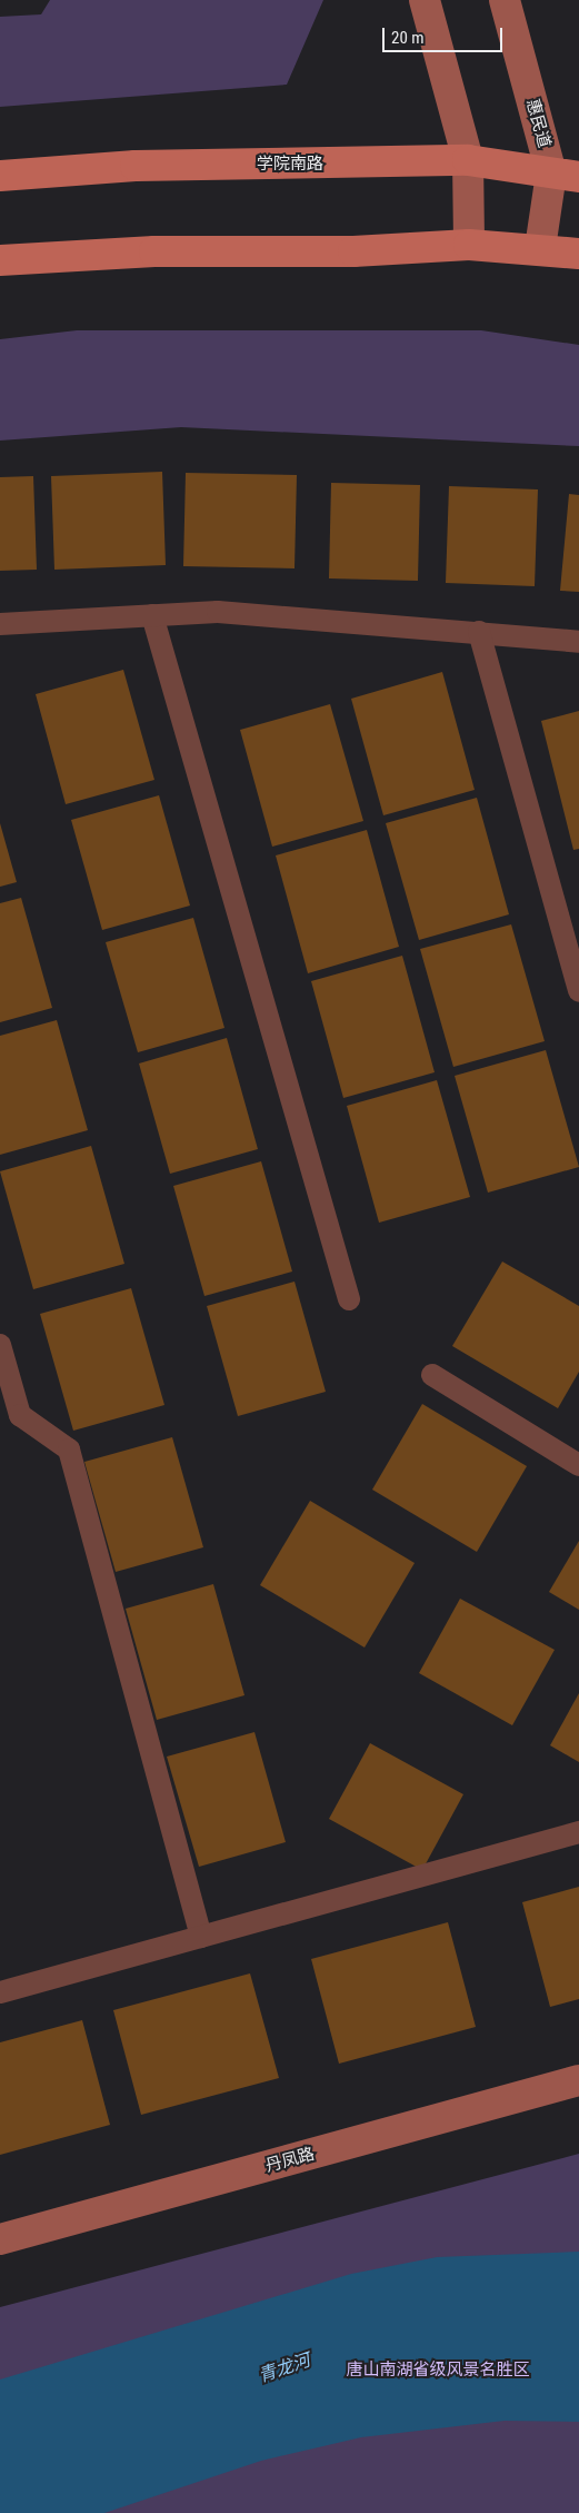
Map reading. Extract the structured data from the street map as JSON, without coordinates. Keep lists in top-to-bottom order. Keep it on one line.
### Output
{"streets":{"main road":["惠民道","学院南路","丹凤路"]},"crossings":[["惠民道","学院南路"]],"water":["青龙河"],"parks":["唐山南湖省级风景名胜区"],"scale_bar":"20 m"}
